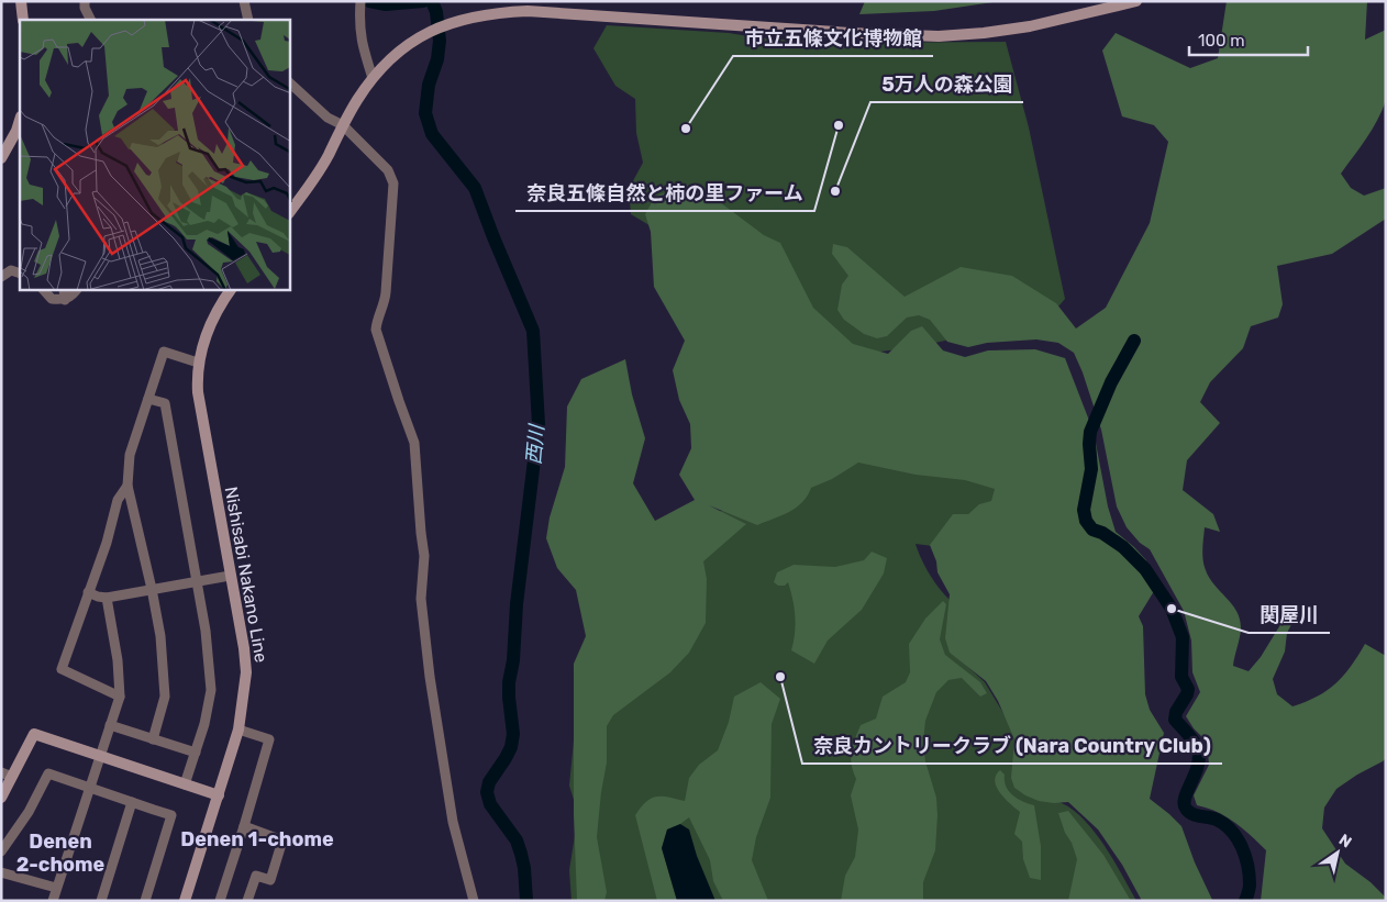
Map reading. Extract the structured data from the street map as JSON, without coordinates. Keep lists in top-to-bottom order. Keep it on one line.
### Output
{"streets":{"main road":["Nishisabi Nakano Line"]},"districts":["Denen 1-chome","Denen 2-chome"],"water":["西川"],"places":["奈良五條自然と柿の里ファーム","市立五條文化博物館","5万人の森公園","関屋川","奈良カントリークラブ (Nara Country Club)"],"scale_bar":"100 m","north":"top right"}
